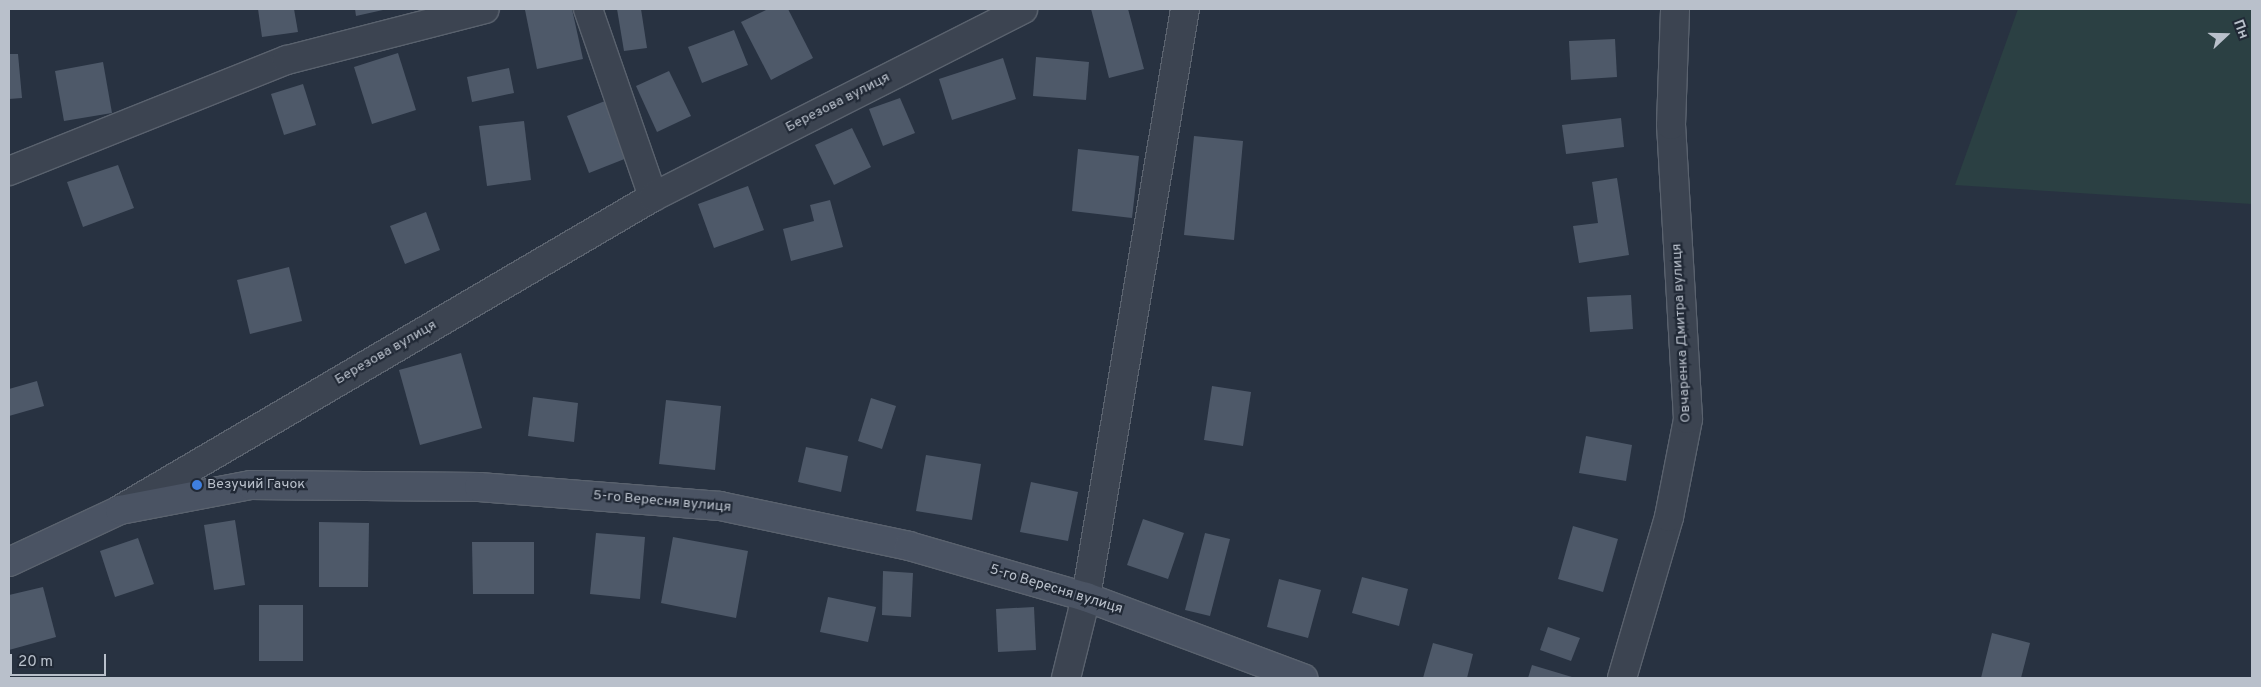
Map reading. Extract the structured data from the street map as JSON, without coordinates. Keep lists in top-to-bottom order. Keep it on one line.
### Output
{"streets":{"street":["Березова вулиця","Овчаренка Дмитра вулиця","5-го Вересня вулиця"]},"crossings":[["Березова вулиця","5-го Вересня вулиця"]],"places":["Везучий Гачок"],"scale_bar":"20 m","north":"right"}
